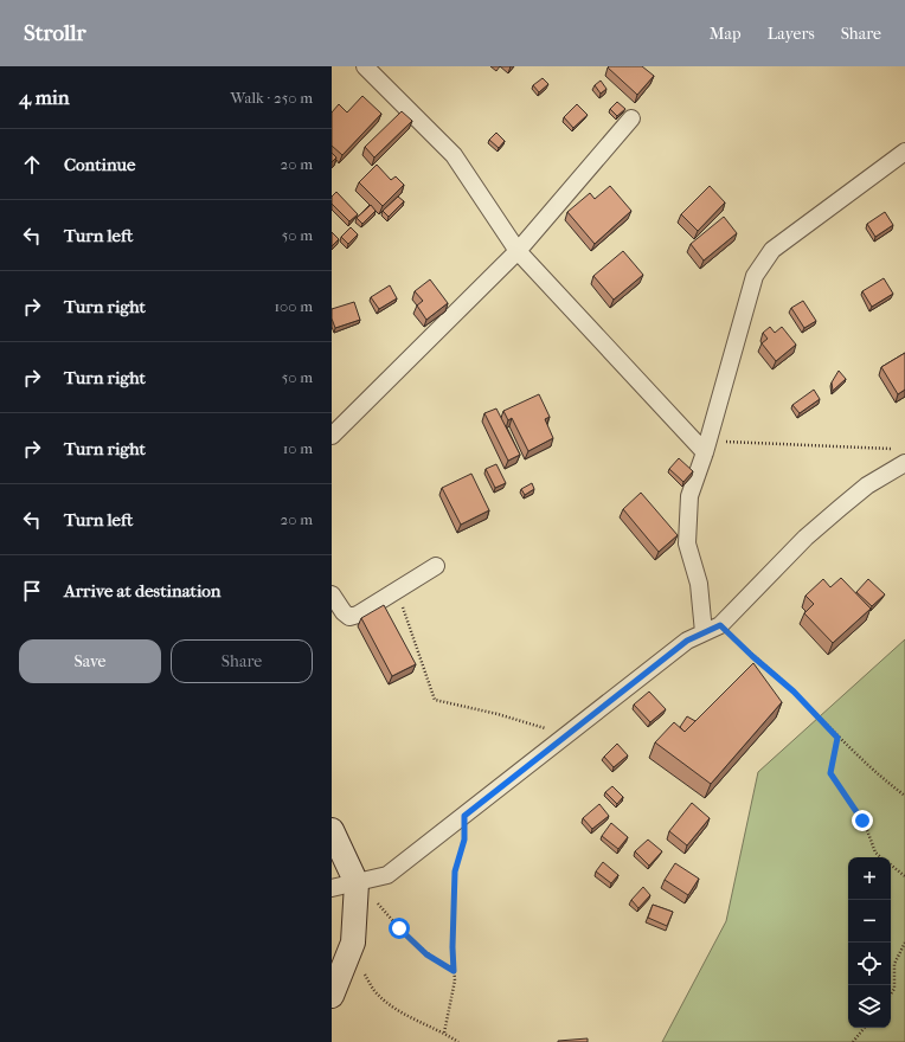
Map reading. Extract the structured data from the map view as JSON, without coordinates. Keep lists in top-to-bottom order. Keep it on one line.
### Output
{"page":{"header":"Strollr","nav":["Map","Layers","Share"],"heading":["4 min","Walk · 250 m"],"list":[["Continue","20 m"],["Turn left","50 m"],["Turn right","100 m"],["Turn right","50 m"],["Turn right","10 m"],["Turn left","20 m"],"Arrive at destination"],"buttons":["Save","Share"],"map_buttons":["+","−"]}}
